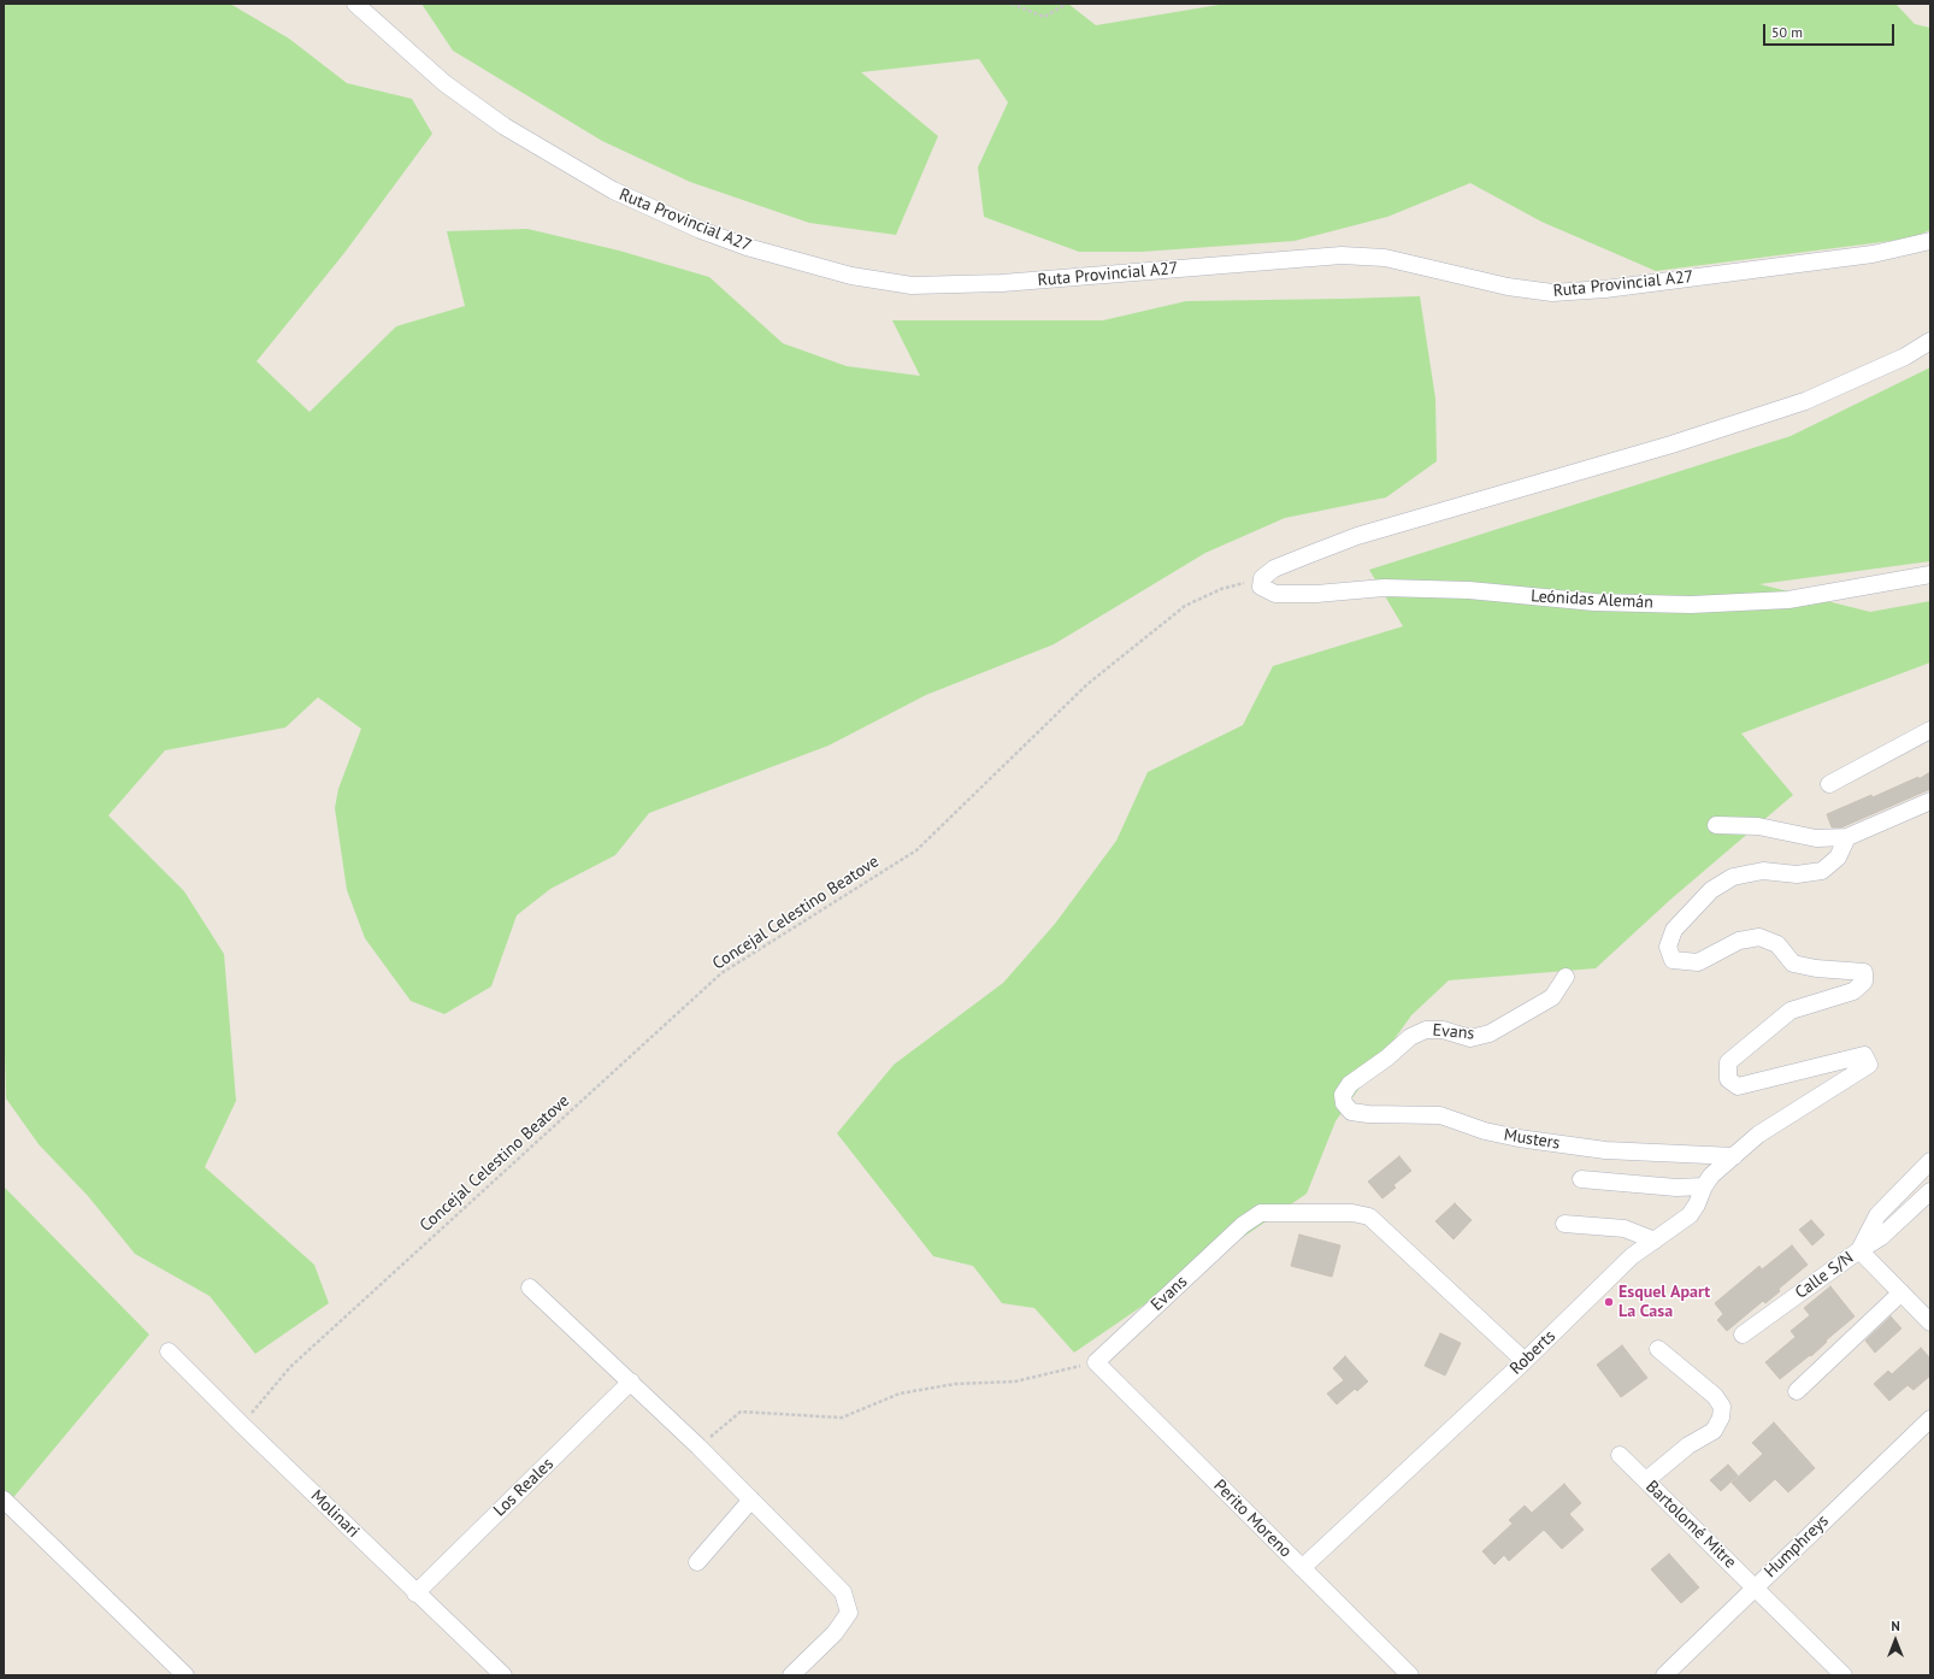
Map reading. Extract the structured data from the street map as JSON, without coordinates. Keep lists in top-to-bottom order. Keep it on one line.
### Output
{"streets":{"street":["Ruta Provincial A27","Leónidas Alemán","Evans","Musters","Calle S/N","Roberts","Los Reales","Molinari","Perito Moreno","Bartolomé Mitre","Humphreys"],"path":["Concejal Celestino Beatove"]},"crossings":[["Leónidas Alemán","Concejal Celestino Beatove"],["Concejal Celestino Beatove","Molinari"],["Evans","Musters"],["Evans","Roberts"],["Evans","Perito Moreno"],["Musters","Roberts"],["Roberts","Perito Moreno"],["Los Reales","Molinari"],["Bartolomé Mitre","Humphreys"]],"places":["Esquel Apart La Casa"],"scale_bar":"50 m","north":"top"}
